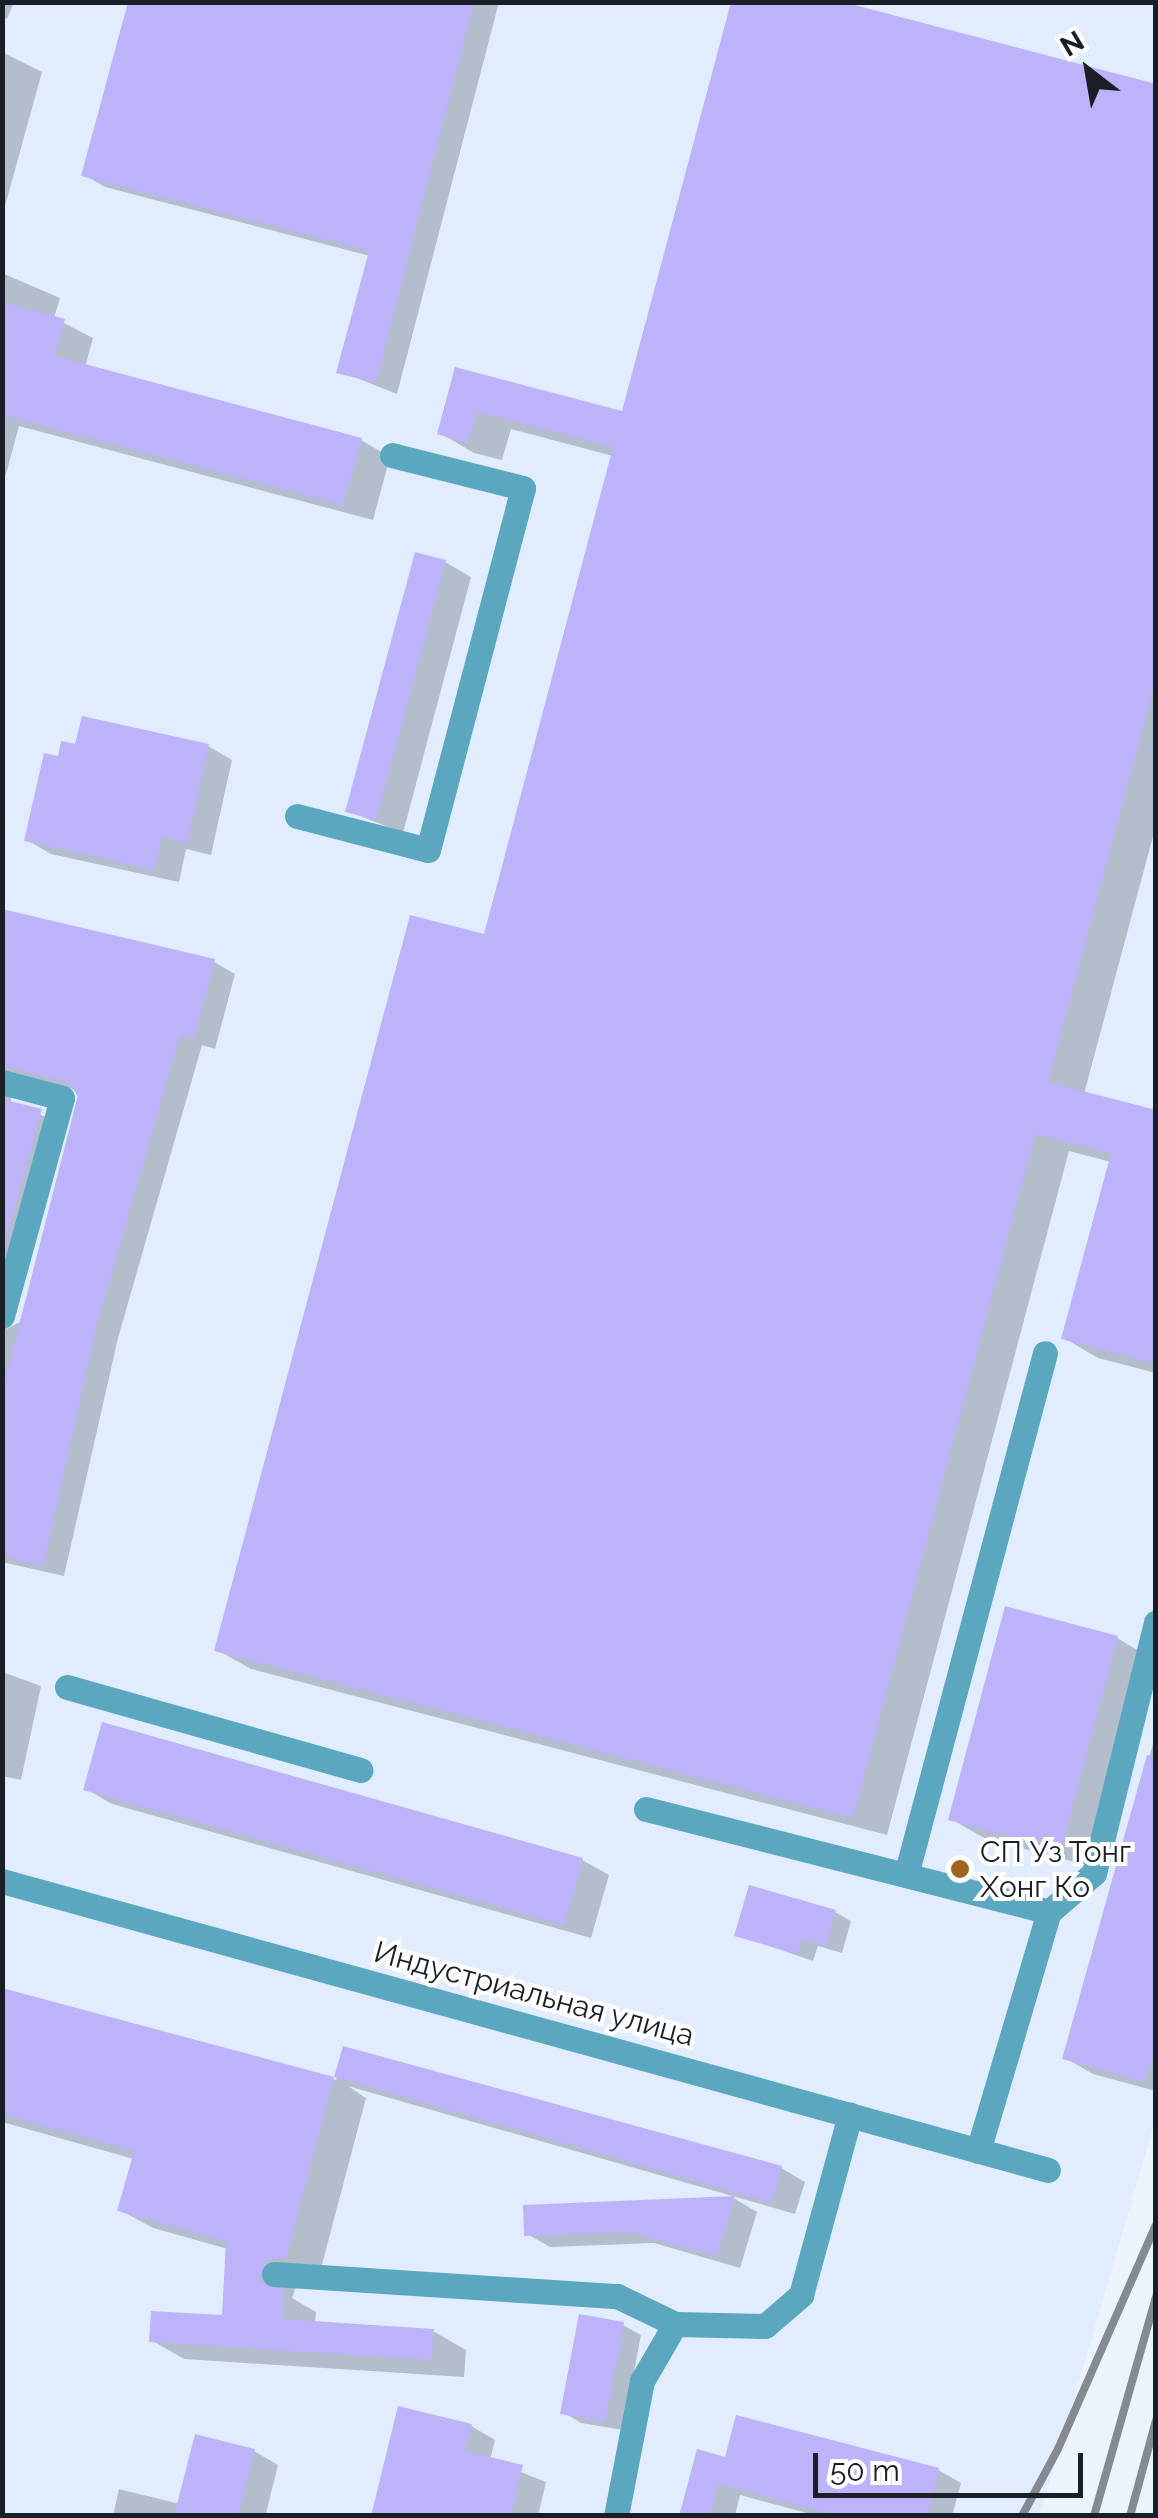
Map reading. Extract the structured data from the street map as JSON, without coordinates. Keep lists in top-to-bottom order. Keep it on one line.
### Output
{"streets":{"street":["Индустриальная улица"]},"places":["СП Уз Тонг Хонг Ко"],"scale_bar":"50 m","north":"top left"}
